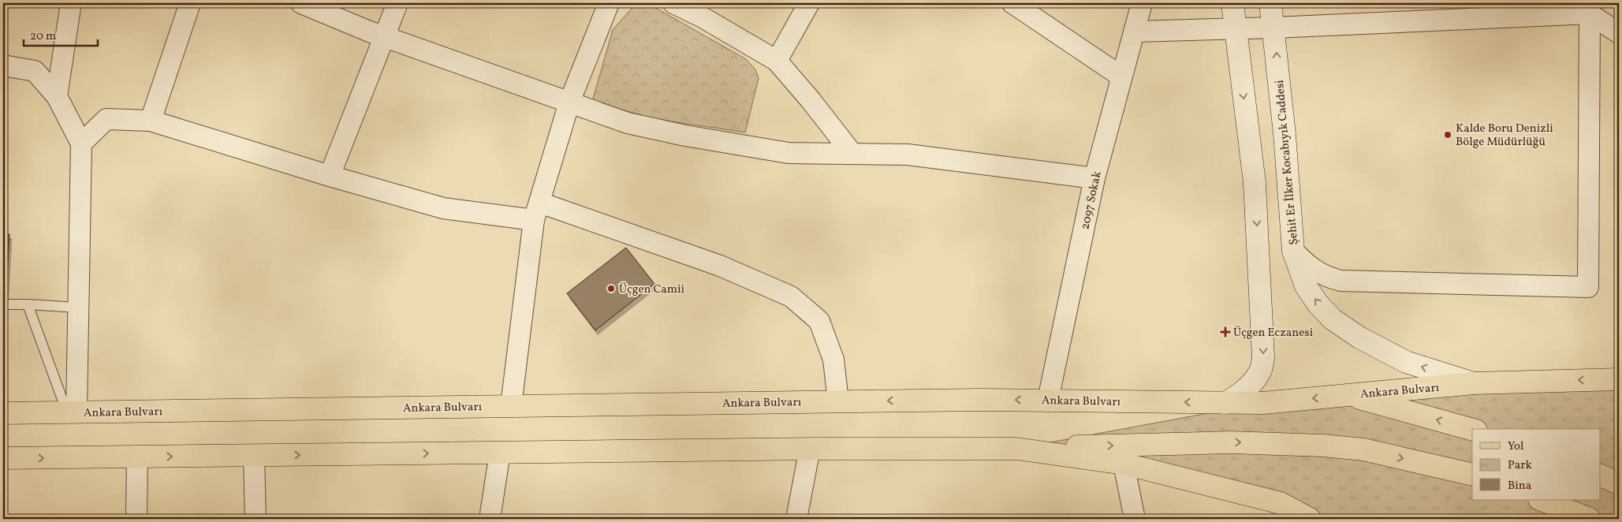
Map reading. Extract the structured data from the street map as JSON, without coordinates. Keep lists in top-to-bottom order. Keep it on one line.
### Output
{"streets":{"main road":["Şehit Er İlker Kocabıyık Caddesi","Ankara Bulvarı"],"street":["2097 Sokak"]},"crossings":[["Şehit Er İlker Kocabıyık Caddesi","Ankara Bulvarı"],["2097 Sokak","Ankara Bulvarı"]],"one_way":["Şehit Er İlker Kocabıyık Caddesi"],"places":{"other":["Kalde Boru Denizli Bölge Müdürlüğü","Üçgen Camii"],"health":["Üçgen Eczanesi"]},"legend":["Yol","Park","Bina"],"scale_bar":"20 m"}
